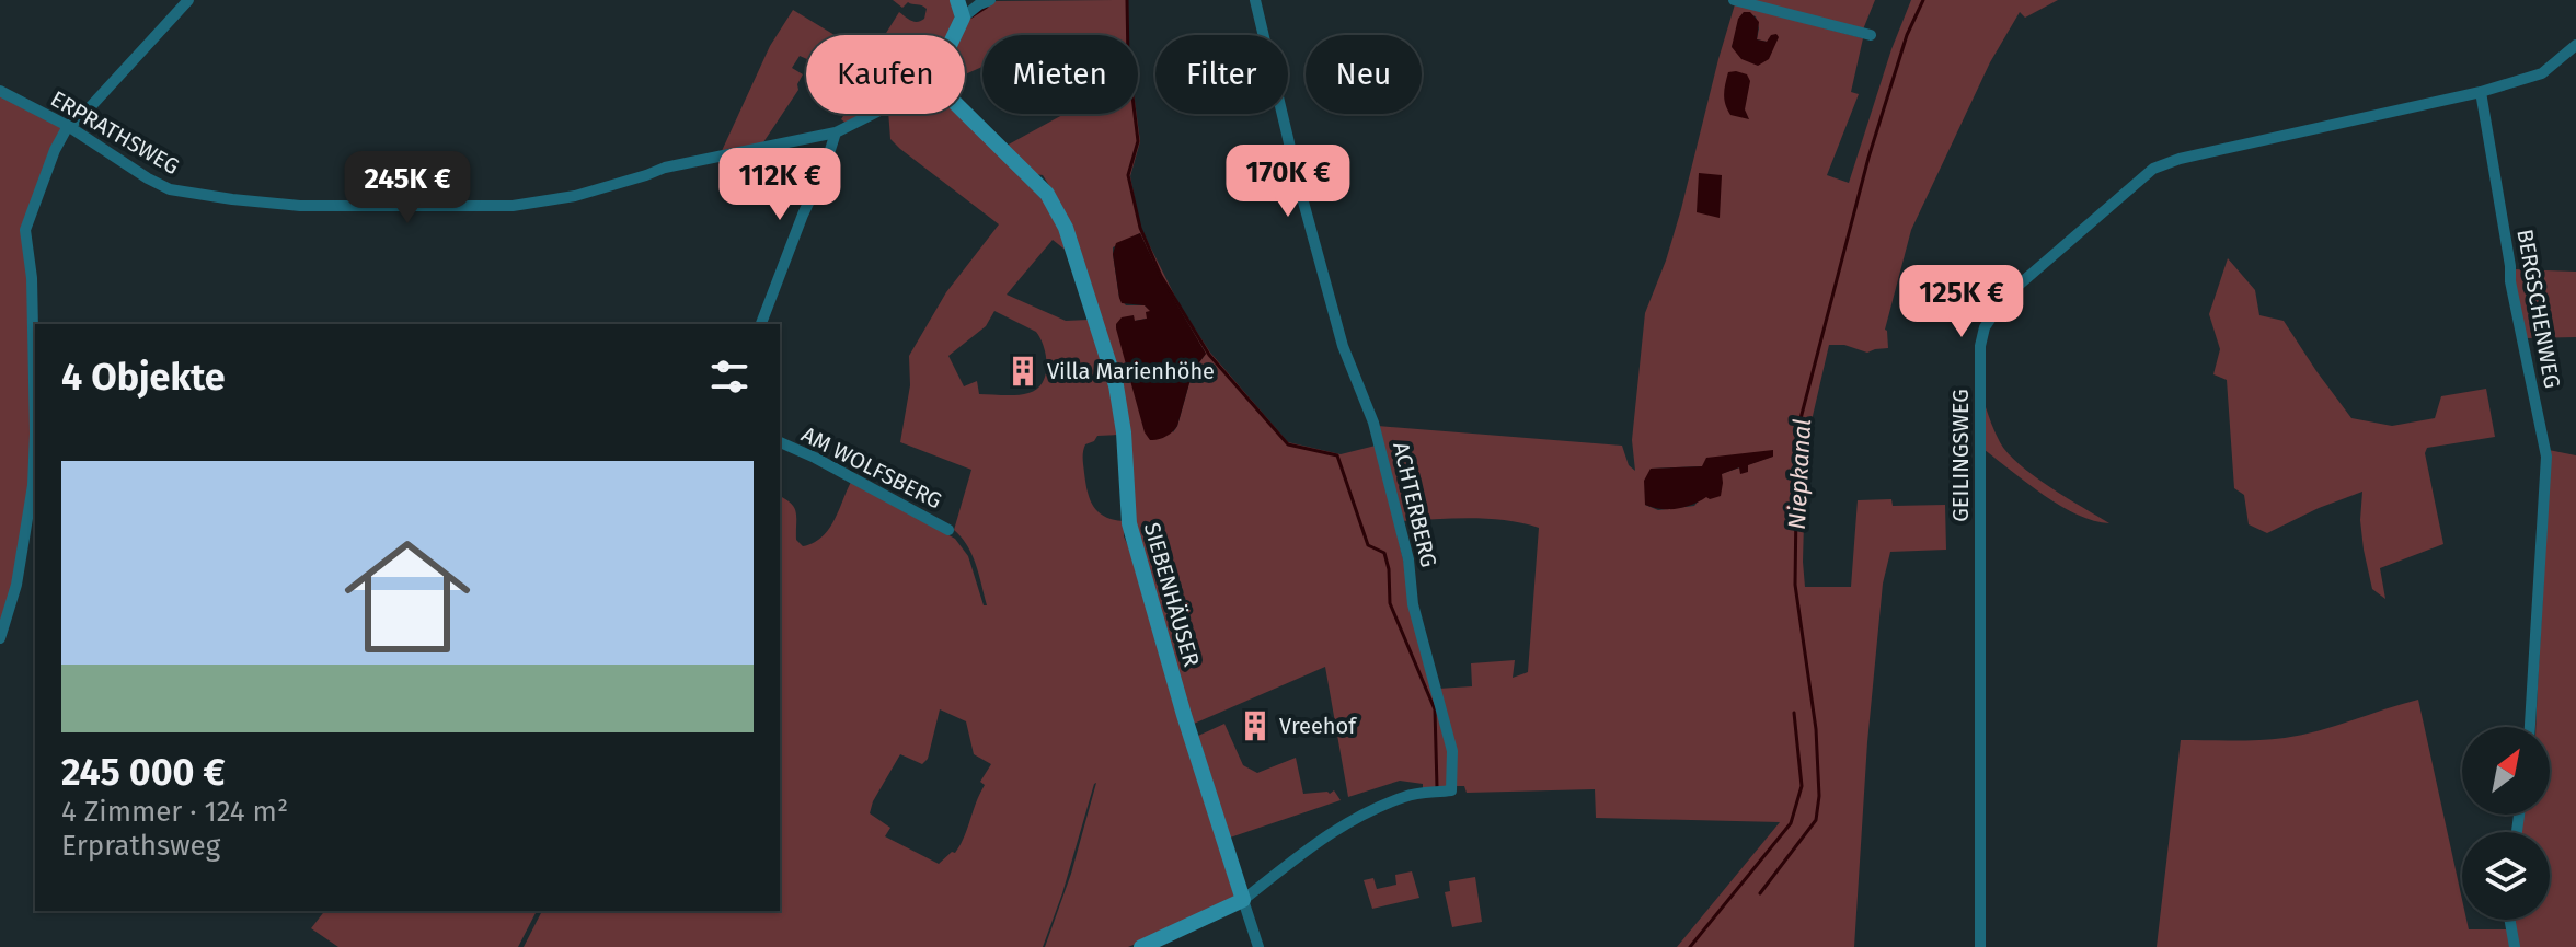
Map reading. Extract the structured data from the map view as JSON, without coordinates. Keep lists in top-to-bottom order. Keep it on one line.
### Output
{"streets":{"street":["ERPRATHSWEG","BERGSCHENWEG","GEILINGSWEG","AM WOLFSBERG","ACHTERBERG","SIEBENHÄUSER"]},"crossings":[["BERGSCHENWEG","GEILINGSWEG"],["ACHTERBERG","SIEBENHÄUSER"]],"water":["Niepkanal"],"places":{"building":["Villa Marienhöhe","Vreehof"]},"north":"top right","page":{"chip":["Kaufen","Mieten","Filter","Neu"],"price":["170K €","112K €","245K €","125K €"],"heading":"4 Objekte","list":[{"name":"245 000 €","note":"4 Zimmer · 124 m² · Erprathsweg"}]}}
